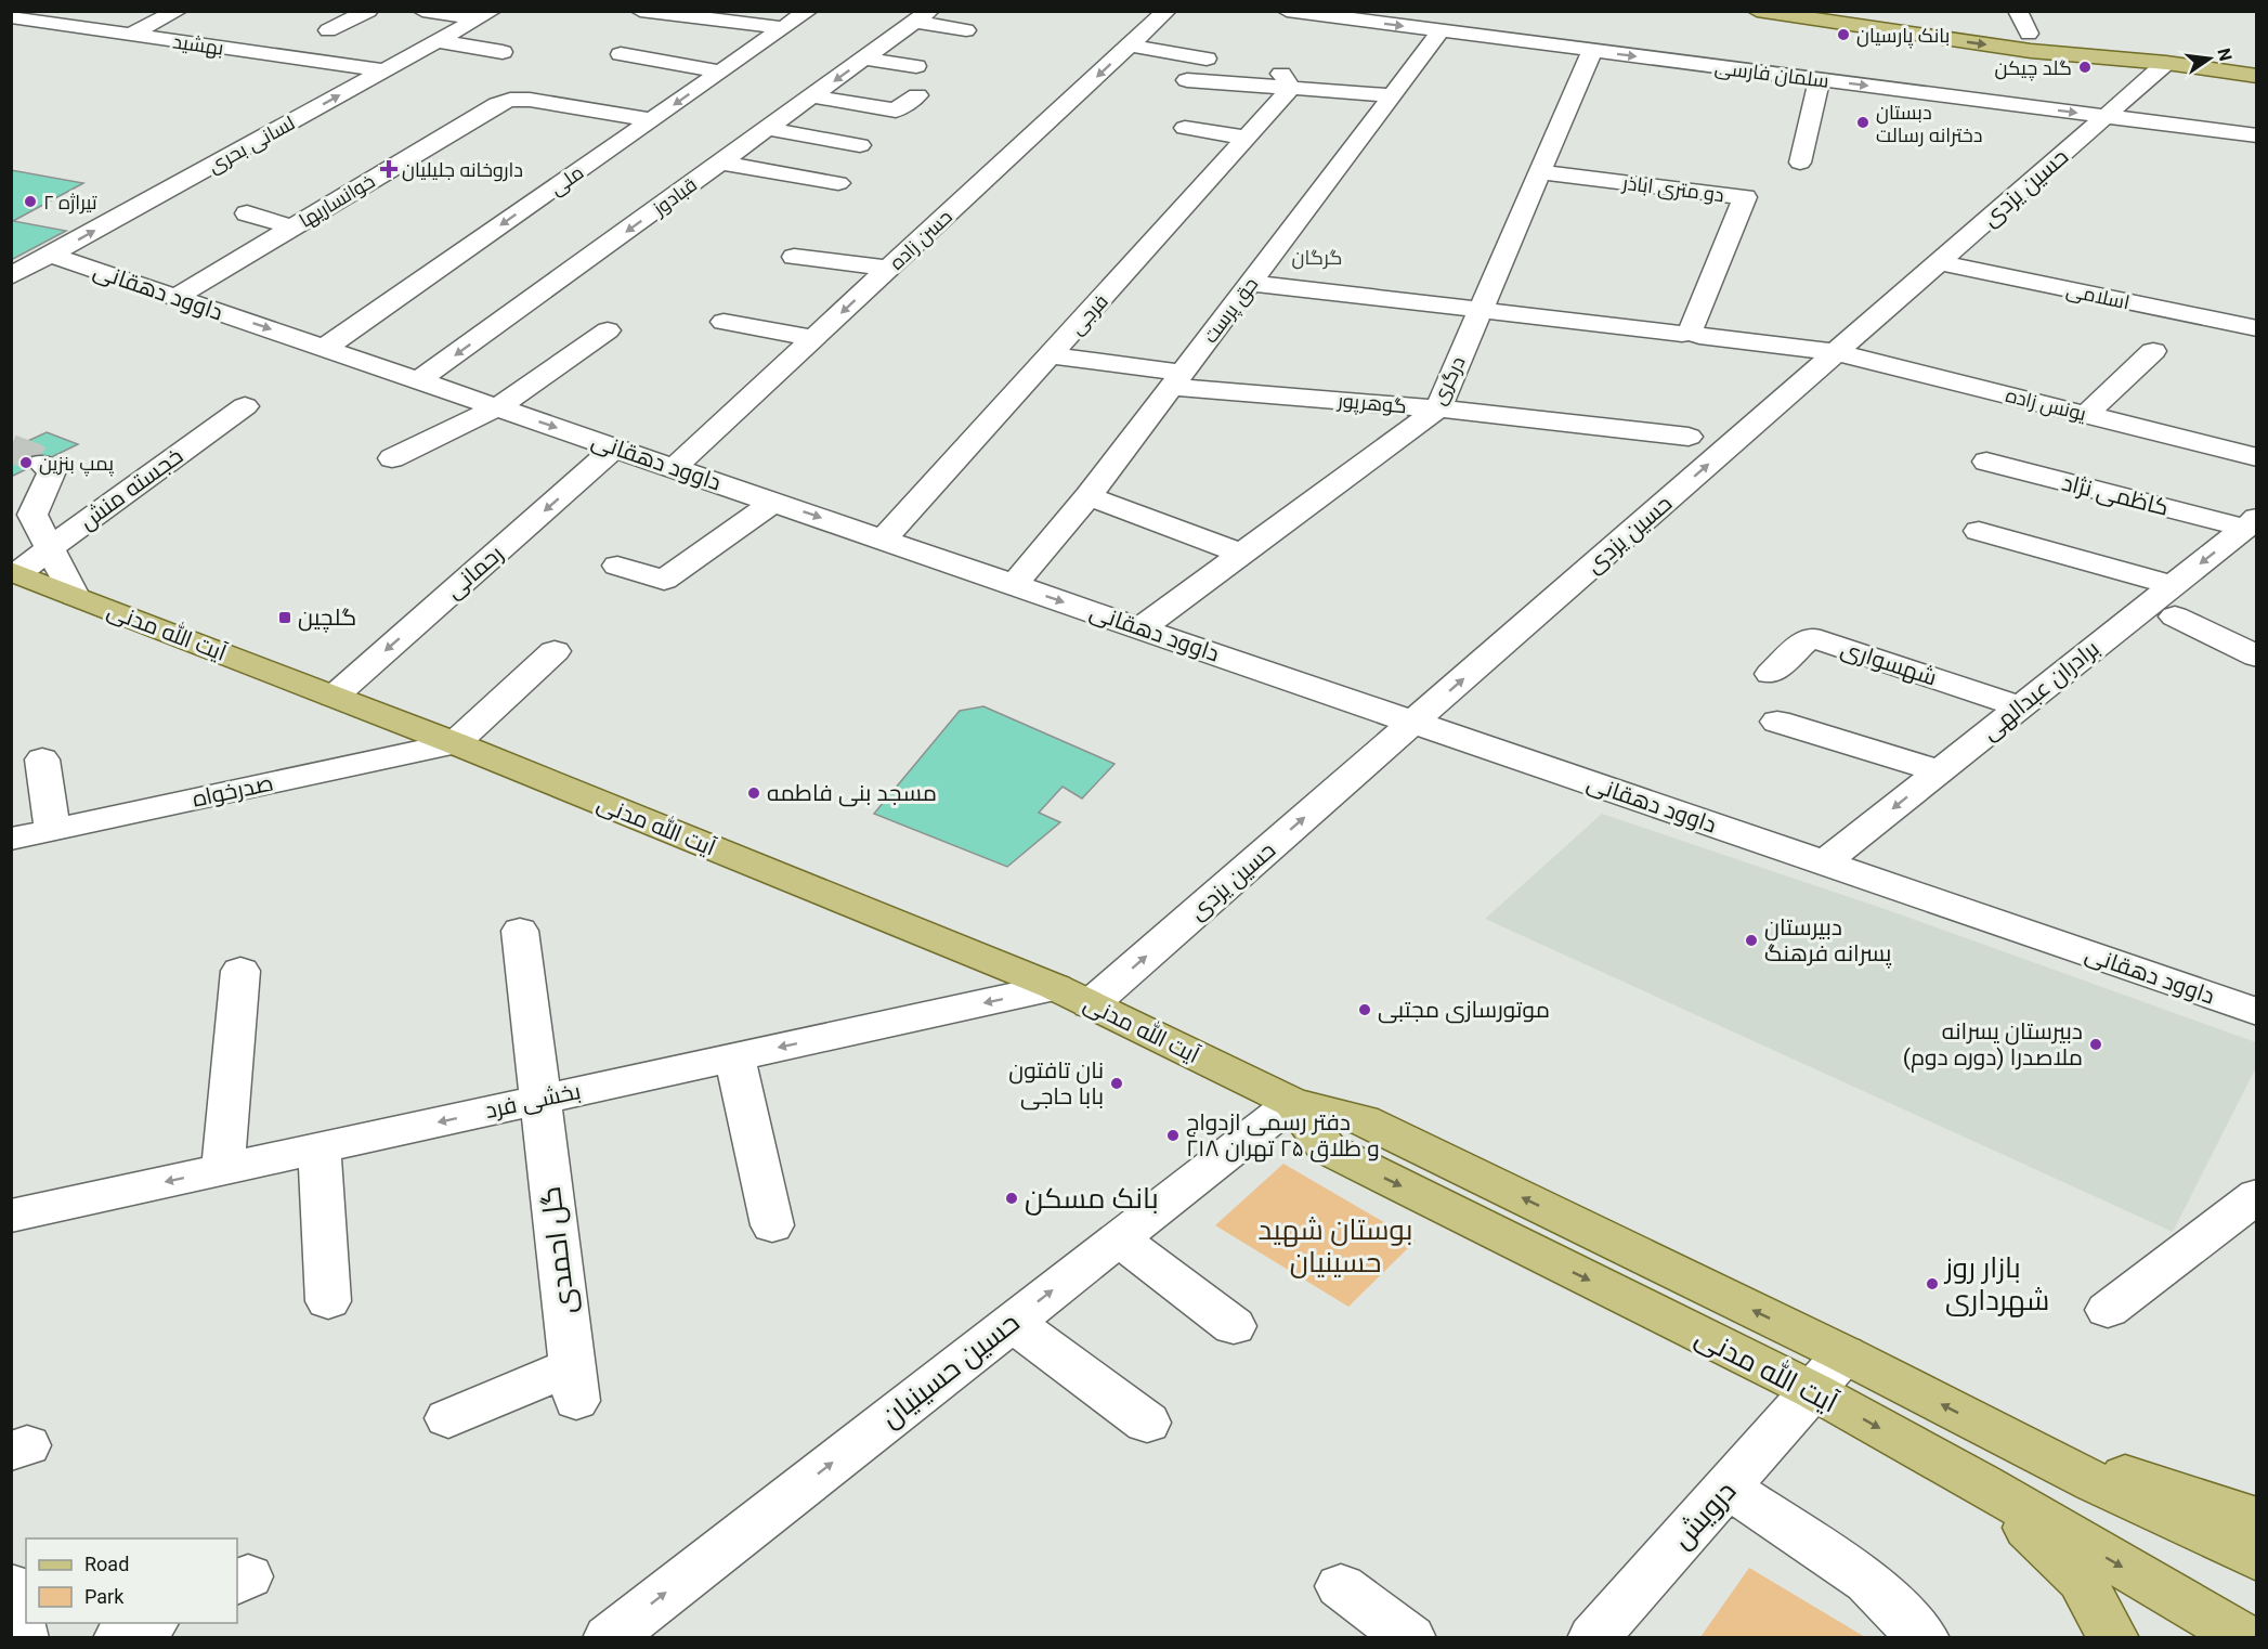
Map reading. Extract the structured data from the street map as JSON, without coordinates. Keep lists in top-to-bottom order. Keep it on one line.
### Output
{"streets":{"main road":["آیت الله مدنی"],"street":["بهشید","سلمان فارسی","لسانی بحری","ملی","حسین یزدی","دو متری اباذر","قبادوز","خوانساریها","حسن زاده","داوود دهقانی","اسلامی","حق پرست","فرجی","درگری","گوهرپور","یونس زاده","خجسته منش","کاظمی نژاد","رحمانی","شهسواری","برادران عبدالهی","صدرخواه","بخشی فرد","گل احمدی","حسین حسینیان","درویش"]},"crossings":[["بهشید","لسانی بحری"],["سلمان فارسی","حسین یزدی"],["سلمان فارسی","حق پرست"],["سلمان فارسی","درگری"],["لسانی بحری","داوود دهقانی"],["ملی","خوانساریها"],["ملی","داوود دهقانی"],["حسین یزدی","داوود دهقانی"],["حسین یزدی","اسلامی"],["حسین یزدی","یونس زاده"],["حسین یزدی","آیت الله مدنی"],["حسین یزدی","بخشی فرد"],["دو متری اباذر","درگری"],["دو متری اباذر","یونس زاده"],["قبادوز","داوود دهقانی"],["خوانساریها","داوود دهقانی"],["حسن زاده","داوود دهقانی"],["داوود دهقانی","حق پرست"],["داوود دهقانی","فرجی"],["داوود دهقانی","درگری"],["داوود دهقانی","رحمانی"],["داوود دهقانی","برادران عبدالهی"],["حق پرست","گوهرپور"],["حق پرست","یونس زاده"],["فرجی","گوهرپور"],["درگری","گوهرپور"],["درگری","یونس زاده"],["خجسته منش","آیت الله مدنی"],["کاظمی نژاد","برادران عبدالهی"],["رحمانی","آیت الله مدنی"],["آیت الله مدنی","صدرخواه"],["آیت الله مدنی","بخشی فرد"],["آیت الله مدنی","حسین حسینیان"],["آیت الله مدنی","درویش"],["شهسواری","برادران عبدالهی"],["بخشی فرد","گل احمدی"]],"one_way":["سلمان فارسی","لسانی بحری","حسین یزدی","حسن زاده","برادران عبدالهی","بخشی فرد","حسین حسینیان"],"districts":["گرگان"],"parks":["بوستان شهید حسینیان"],"places":{"other":["بانک پارسیان","گلد چیکن","دبستان دخترانه رسالت","تیراژه ۲","پمپ بنزین","مسجد بنی فاطمه","دبیرستان پسرانه فرهنگ","موتورسازی مجتبی","دبيرستان پسرانه ملاصدرا (دوره دوم)","نان تافتون بابا حاجی","دفتر رسمی ازدواج ۲۱۸ و طلاق ۲۵ تهران","بانک مسکن","بازار روز شهرداری"],"health":["داروخانه جلیلیان"],"transit":["گلچین"]},"legend":["Road","Park"],"north":"right"}
